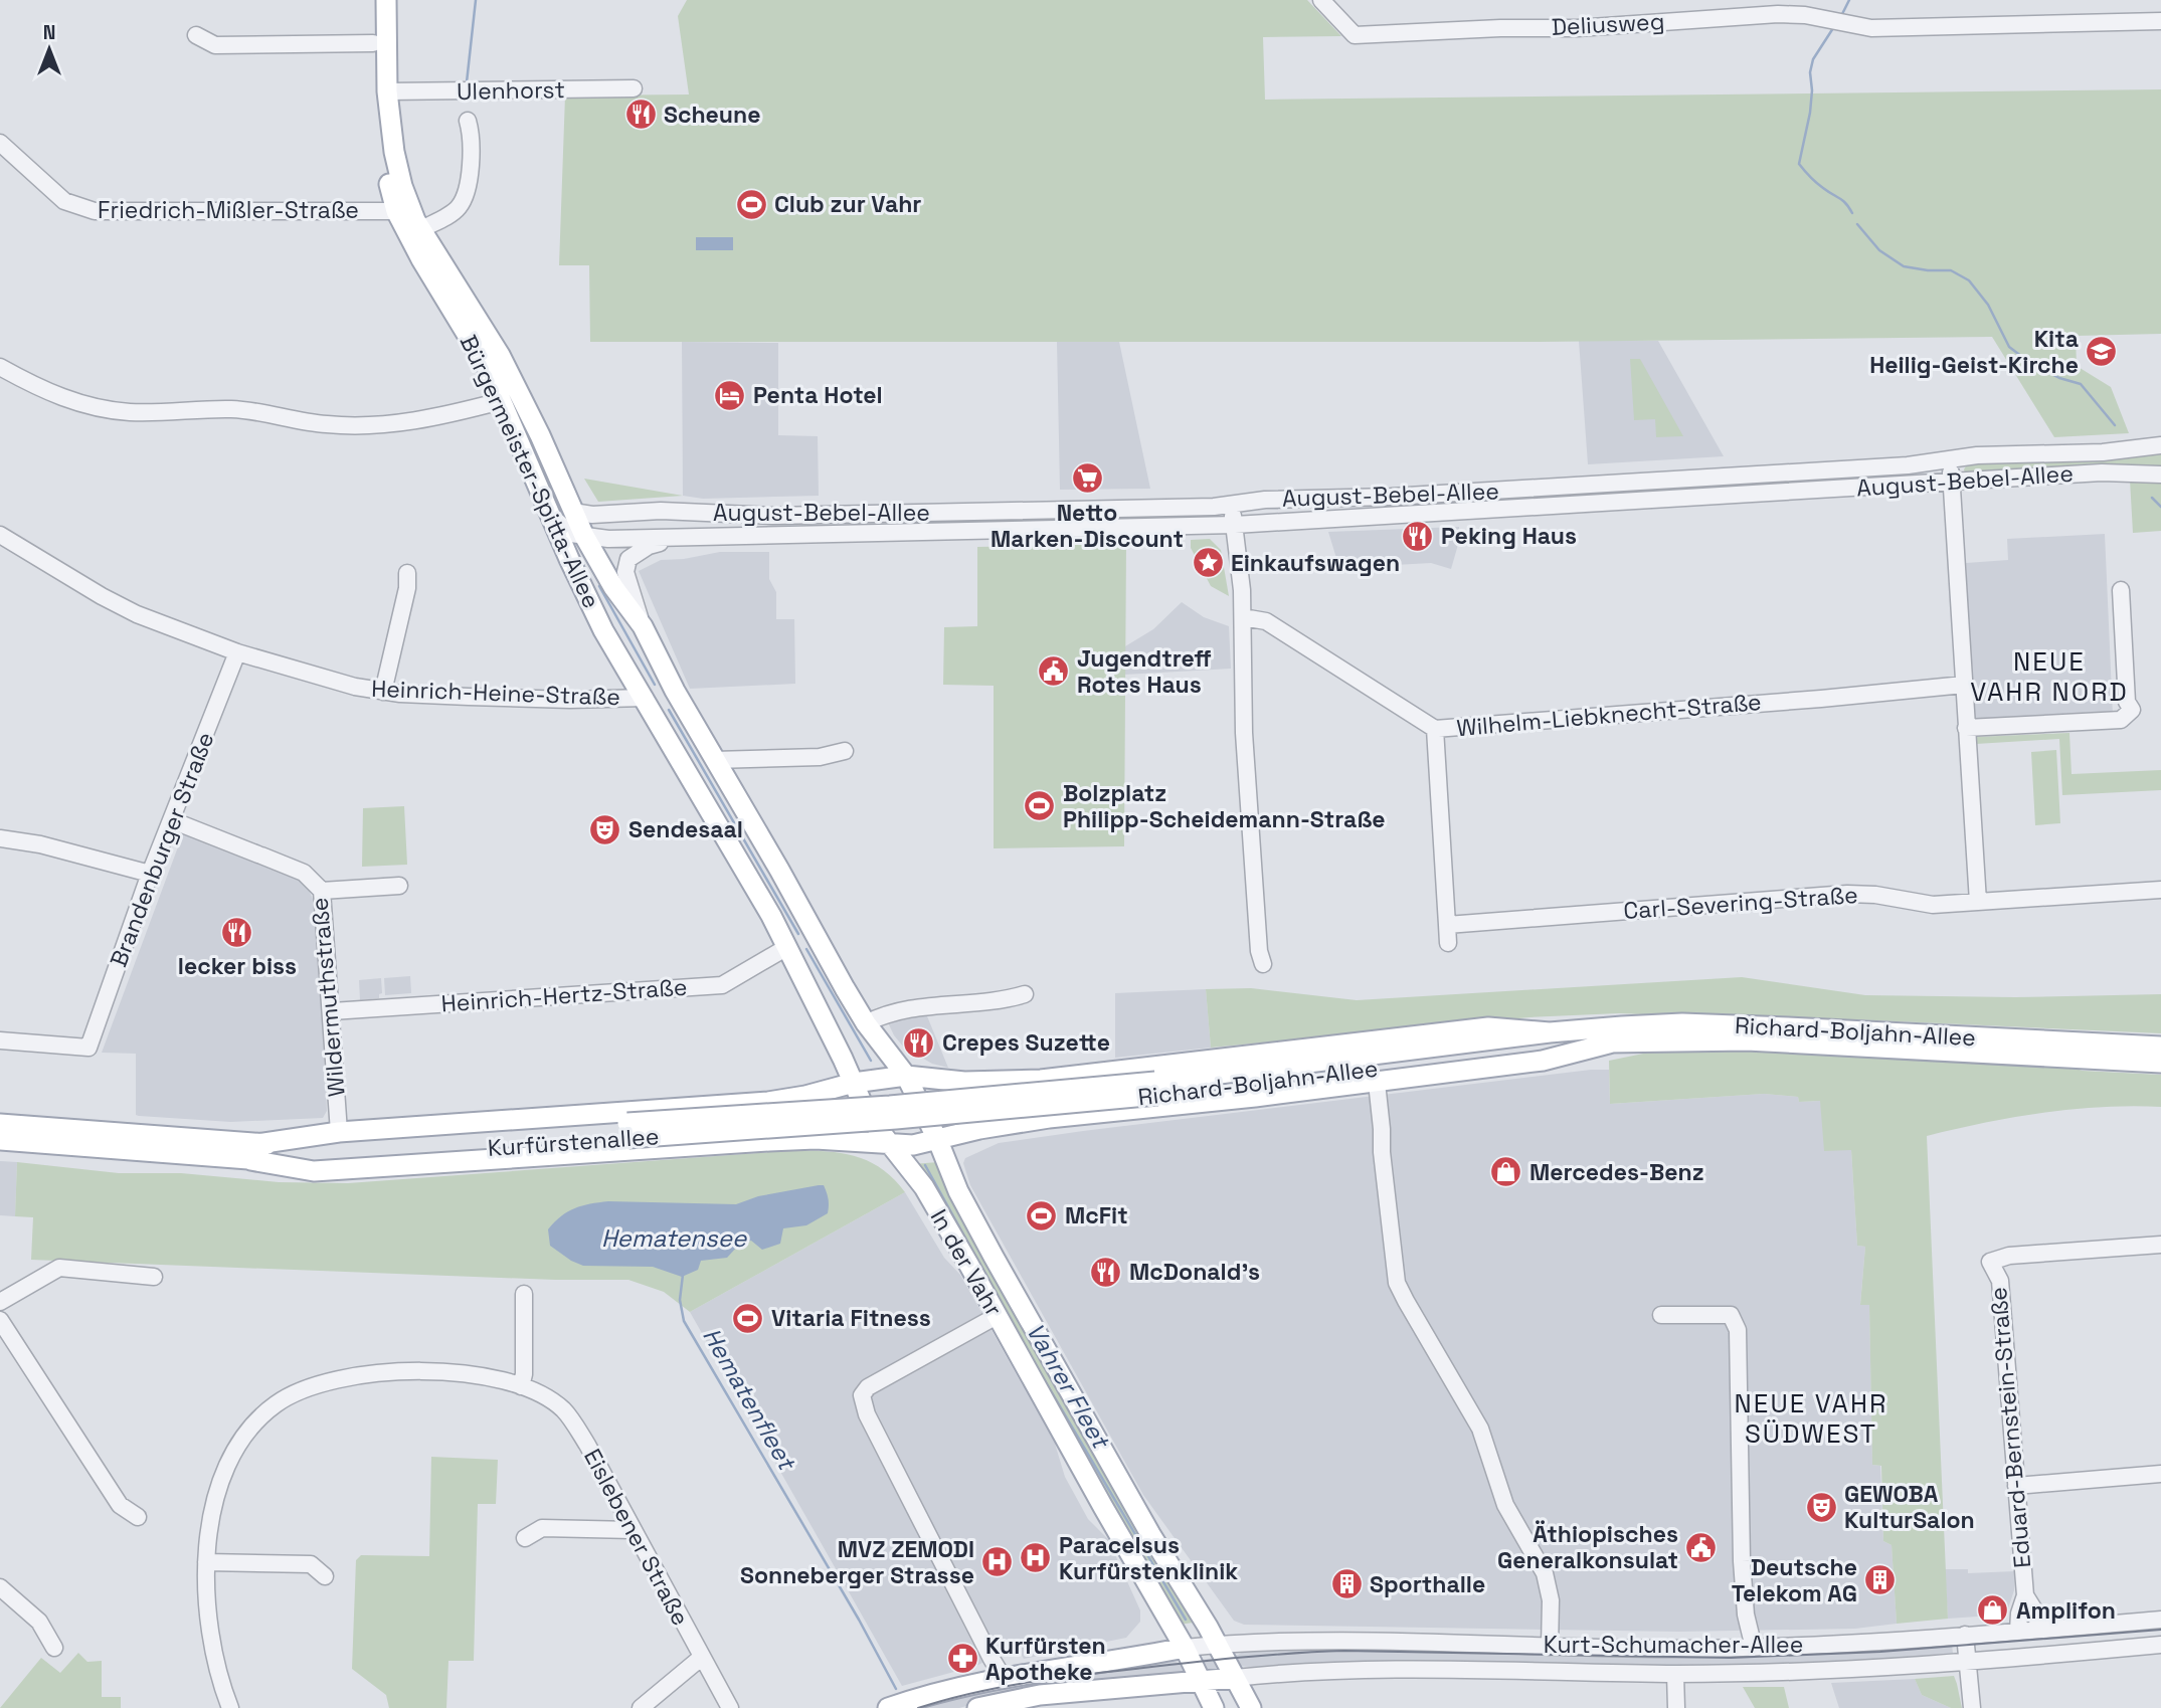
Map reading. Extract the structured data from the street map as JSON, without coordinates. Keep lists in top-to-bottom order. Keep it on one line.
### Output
{"streets":{"main road":["Bürgermeister-Spitta-Allee","Richard-Boljahn-Allee","Kurfürstenallee","In der Vahr"],"street":["Deliusweg","Ulenhorst","Friedrich-Mißler-Straße","August-Bebel-Allee","Heinrich-Heine-Straße","Wilhelm-Liebknecht-Straße","Brandenburger Straße","Carl-Severing-Straße","Heinrich-Hertz-Straße","Wildermuthstraße","Eduard-Bernstein-Straße","Eislebener Straße","Kurt-Schumacher-Allee"]},"crossings":[["Ulenhorst","Bürgermeister-Spitta-Allee"],["Friedrich-Mißler-Straße","Bürgermeister-Spitta-Allee"],["Bürgermeister-Spitta-Allee","August-Bebel-Allee"],["Bürgermeister-Spitta-Allee","Heinrich-Heine-Straße"],["Bürgermeister-Spitta-Allee","Heinrich-Hertz-Straße"],["Bürgermeister-Spitta-Allee","Richard-Boljahn-Allee"],["Bürgermeister-Spitta-Allee","Kurfürstenallee"],["Bürgermeister-Spitta-Allee","In der Vahr"],["Heinrich-Heine-Straße","Brandenburger Straße"],["Brandenburger Straße","Wildermuthstraße"],["Heinrich-Hertz-Straße","Wildermuthstraße"],["Wildermuthstraße","Kurfürstenallee"],["Richard-Boljahn-Allee","Kurfürstenallee"],["Richard-Boljahn-Allee","In der Vahr"],["Kurfürstenallee","In der Vahr"],["In der Vahr","Kurt-Schumacher-Allee"],["Eduard-Bernstein-Straße","Kurt-Schumacher-Allee"]],"districts":["NEUE VAHR NORD","NEUE VAHR SÜDWEST"],"water":["Hematensee","Vahrer Fleet","Hematenfleet"],"places":{"restaurant":["Scheune","Peking Haus","lecker biss","Crepes Suzette","McDonald's"],"sports":["Club zur Vahr","Bolzplatz Philipp-Scheidemann-Straße","McFit","Vitaria Fitness"],"school or university":["Kita Heilig-Geist-Kirche"],"hotel":["Penta Hotel"],"supermarket":["Netto Marken-Discount"],"place":["Einkaufswagen"],"public building":["Jugendtreff Rotes Haus","Äthiopisches Generalkonsulat"],"theatre":["Sendesaal","GEWOBA KulturSalon"],"shop":["Mercedes-Benz","Amplifon"],"hospital":["Paracelsus Kurfürstenklinik","MVZ ZEMODI Sonneberger Strasse"],"building":["Deutsche Telekom AG","Sporthalle"],"pharmacy":["Kurfürsten Apotheke"]},"north":"top"}
